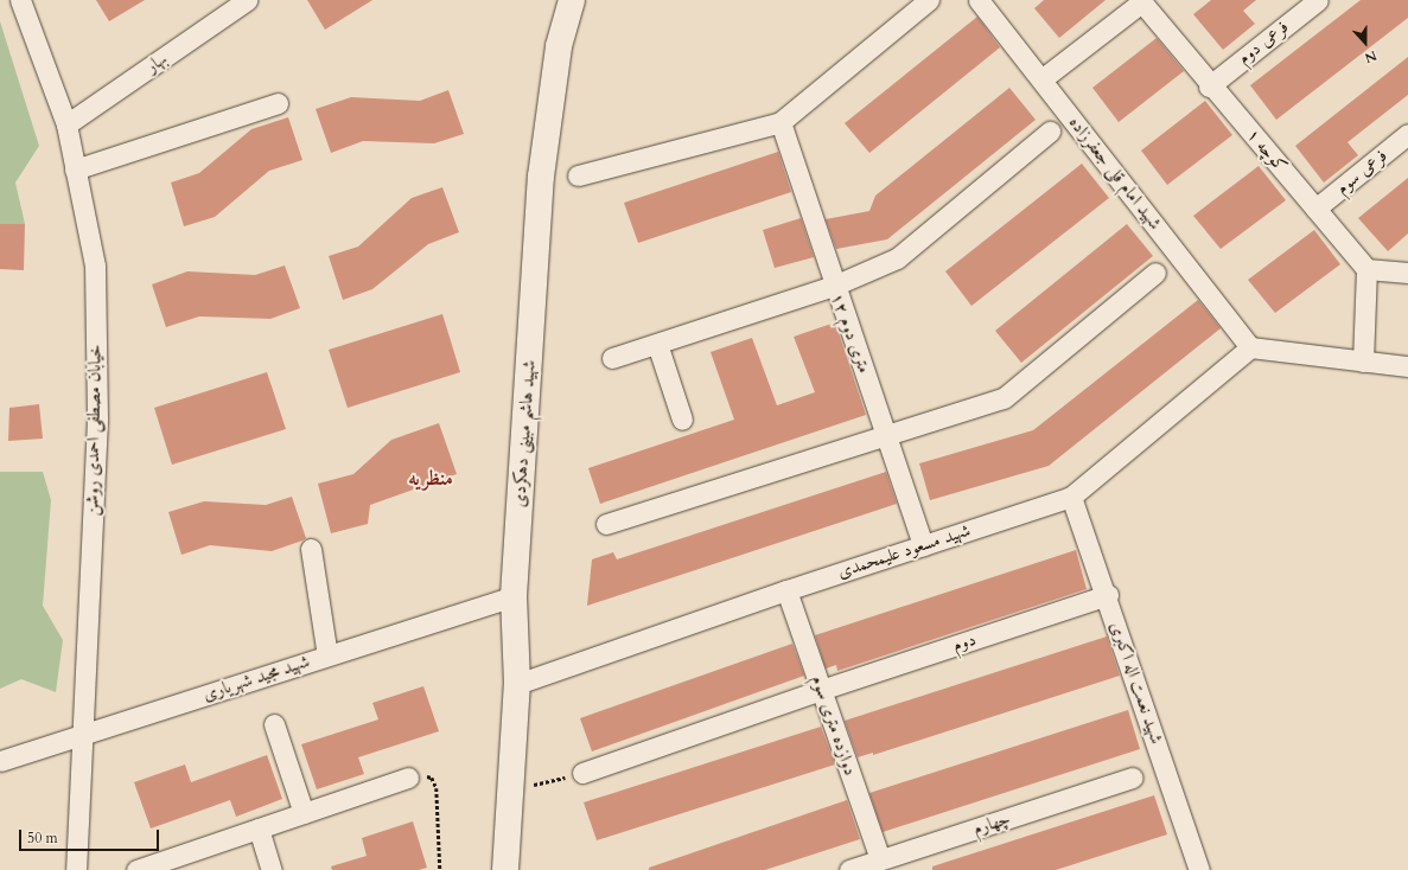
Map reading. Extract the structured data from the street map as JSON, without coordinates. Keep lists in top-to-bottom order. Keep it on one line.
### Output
{"streets":{"main road":["شهید هاشم مبینی دهکردی"],"street":["فرعی دوم","بهار","کوچه ۱","فرعی سوم","شهید امام قلی جعفرزاده","۱۲ متری دوم","خیابان مصطفی احمدی روشن","شهید مسعود علیمحمدی","دوم","شهید مجید شهریاری","شهید نعمت اله اکبری","دوازده متری سوم","چهارم"]},"crossings":[["فرعی دوم","کوچه ۱"],["بهار","خیابان مصطفی احمدی روشن"],["کوچه ۱","فرعی سوم"],["شهید امام قلی جعفرزاده","شهید مسعود علیمحمدی"],["۱۲ متری دوم","شهید مسعود علیمحمدی"],["خیابان مصطفی احمدی روشن","شهید مجید شهریاری"],["شهید هاشم مبینی دهکردی","شهید مسعود علیمحمدی"],["شهید هاشم مبینی دهکردی","شهید مجید شهریاری"],["شهید مسعود علیمحمدی","شهید نعمت اله اکبری"],["شهید مسعود علیمحمدی","دوازده متری سوم"],["دوم","شهید نعمت اله اکبری"],["دوم","دوازده متری سوم"],["دوازده متری سوم","چهارم"]],"districts":["منظریه"],"scale_bar":"50 m","north":"bottom"}
